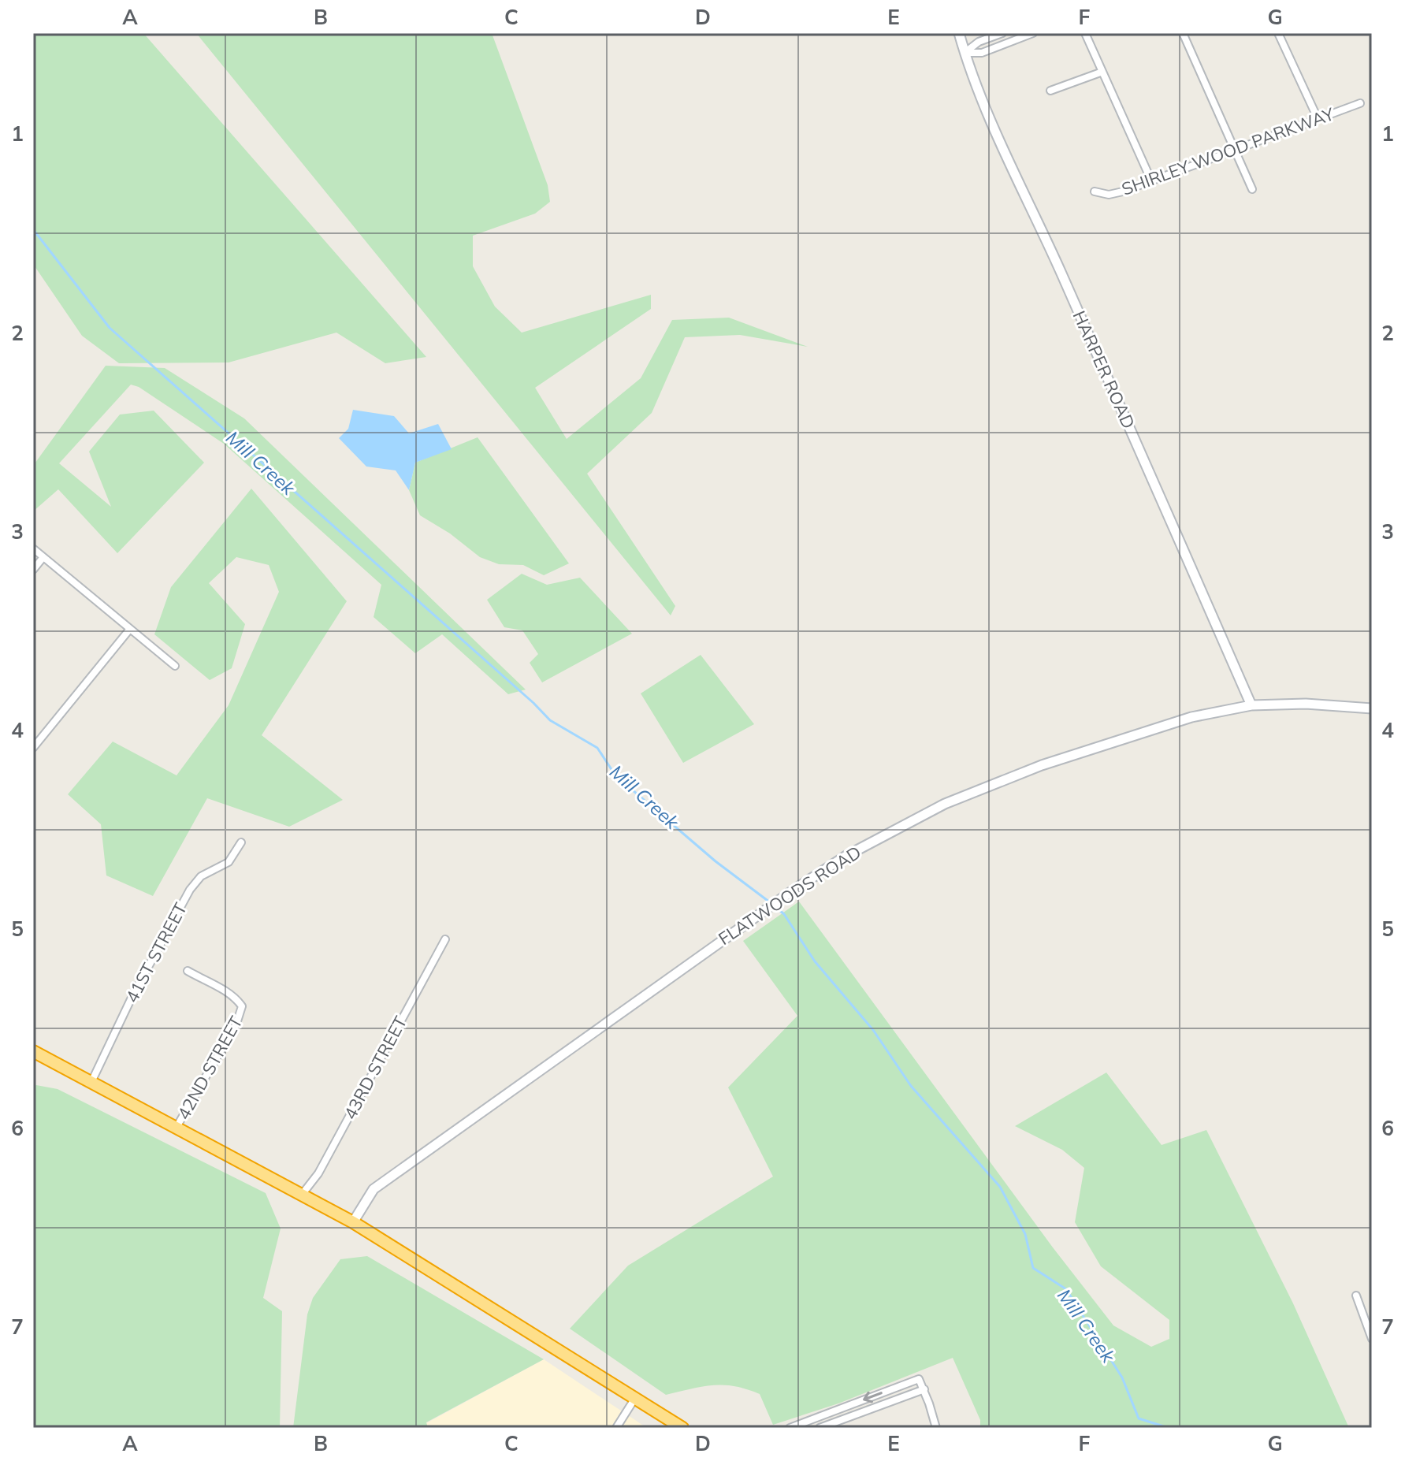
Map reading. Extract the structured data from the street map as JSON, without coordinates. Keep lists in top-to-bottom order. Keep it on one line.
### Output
{"streets":{"street":["SHIRLEY WOOD PARKWAY","HARPER ROAD","FLATWOODS ROAD","41ST STREET","42ND STREET","43RD STREET"]},"crossings":[["HARPER ROAD","FLATWOODS ROAD"]],"water":["Mill Creek"],"grid":{"columns":["A","B","C","D","E","F","G"],"rows":["1","2","3","4","5","6","7"]}}
